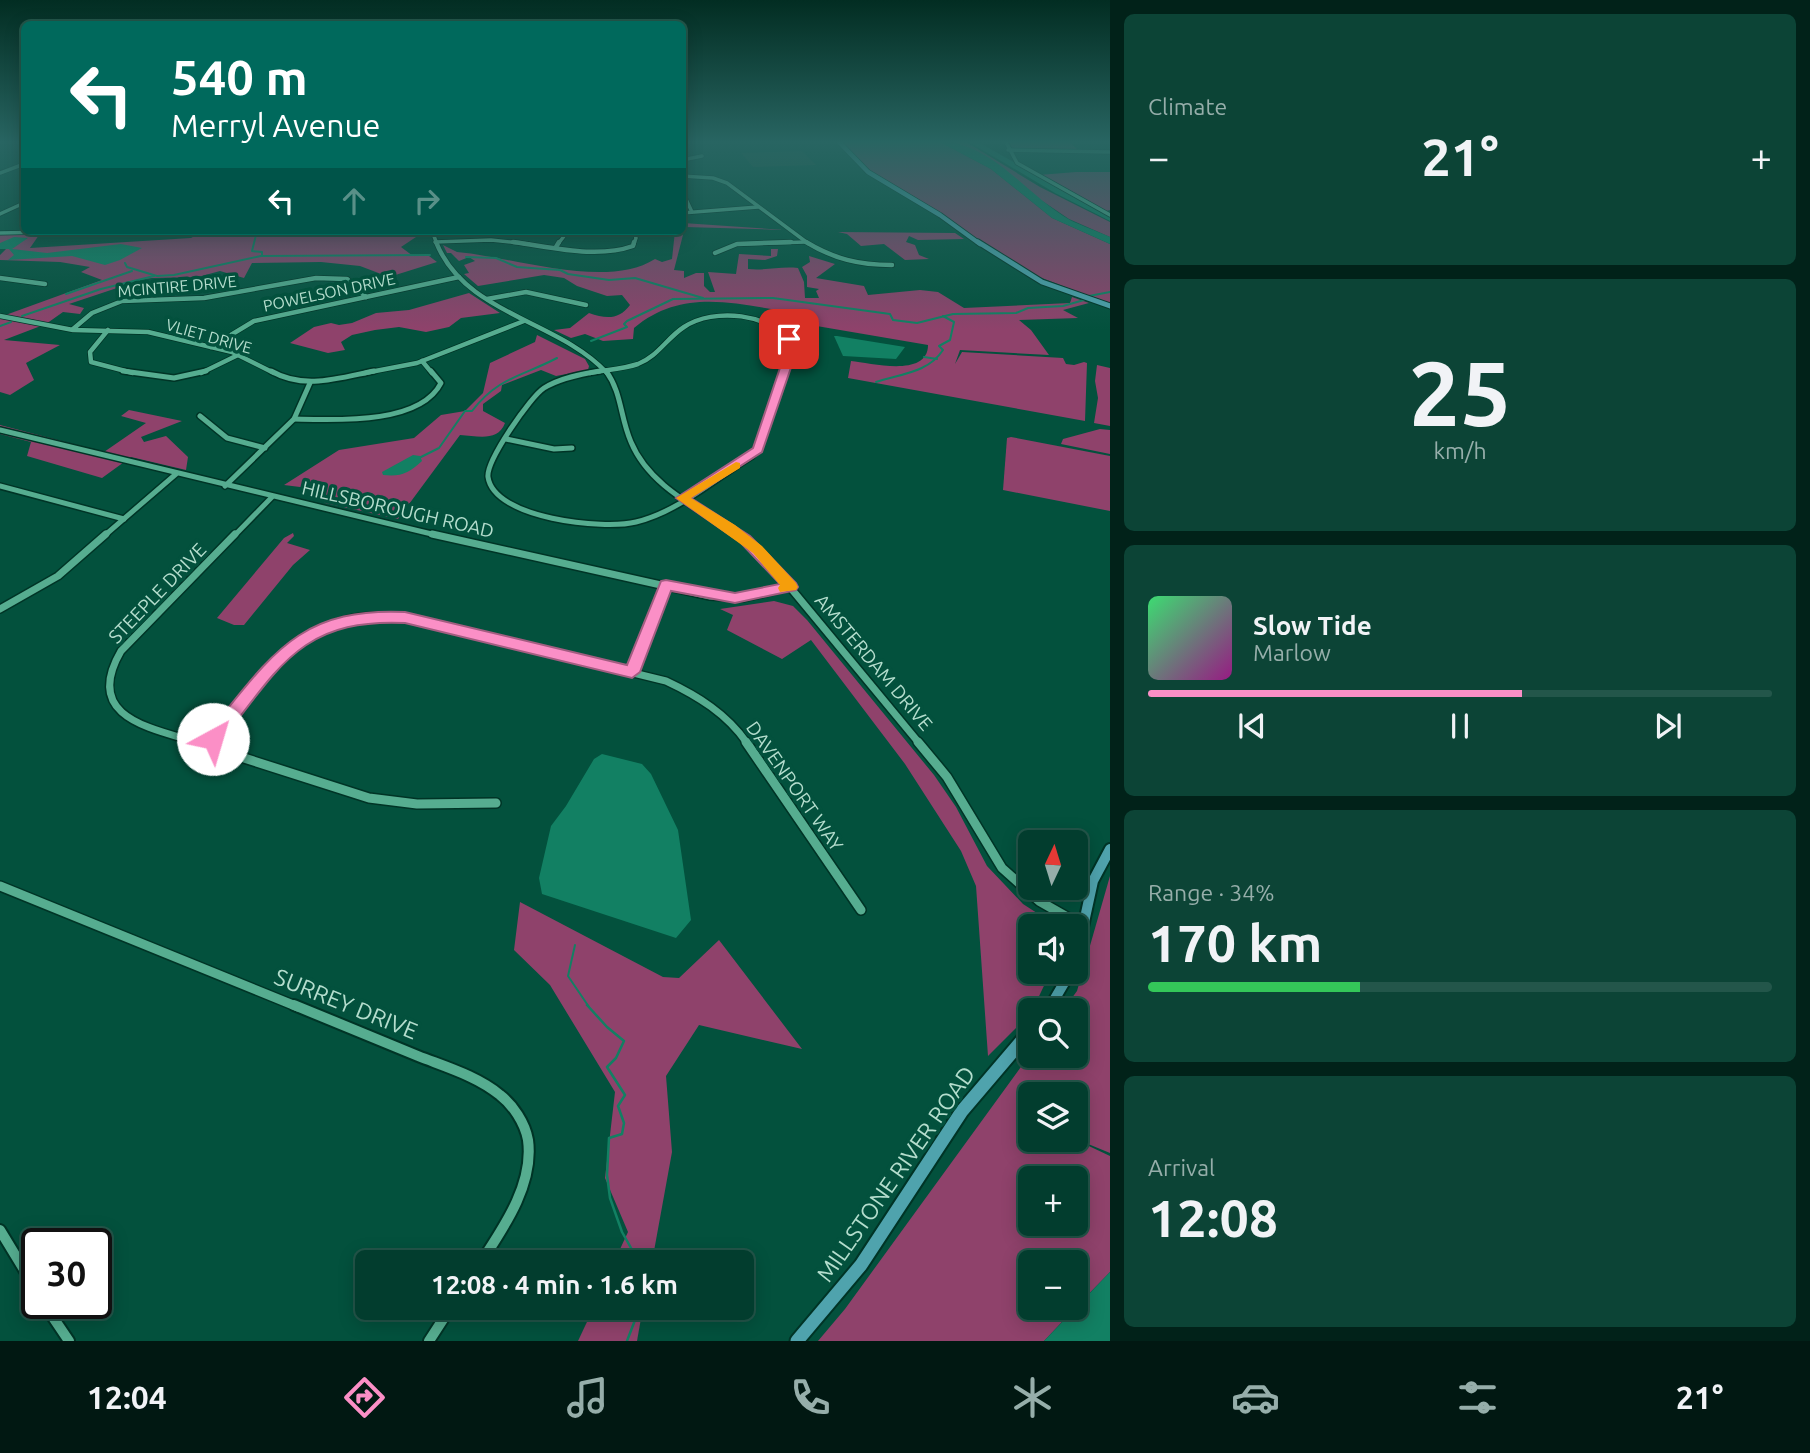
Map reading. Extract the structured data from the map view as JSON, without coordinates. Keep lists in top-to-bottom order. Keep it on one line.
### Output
{"streets":{"main road":["MILLSTONE RIVER ROAD"],"street":["MCINTIRE DRIVE","POWELSON DRIVE","VLIET DRIVE","HILLSBOROUGH ROAD","STEEPLE DRIVE","AMSTERDAM DRIVE","DAVENPORT WAY","SURREY DRIVE"]},"crossings":[["MCINTIRE DRIVE","POWELSON DRIVE"],["MCINTIRE DRIVE","VLIET DRIVE"],["POWELSON DRIVE","VLIET DRIVE"],["POWELSON DRIVE","AMSTERDAM DRIVE"],["VLIET DRIVE","AMSTERDAM DRIVE"],["HILLSBOROUGH ROAD","STEEPLE DRIVE"],["HILLSBOROUGH ROAD","AMSTERDAM DRIVE"],["STEEPLE DRIVE","DAVENPORT WAY"]],"north":"top","page":{"tile":["Climate",["25","km/h"],["Range · 34%","170 km"],["Arrival","12:08"]],"turn":["540 m","Merryl Avenue"],"heat":["−","21°","+"],"song":["Slow Tide","Marlow"],"map_buttons":["+","−"],"limit":"30","trip":"12:08 · 4 min · 1.6 km","tabs":["12:04","21°"]}}
